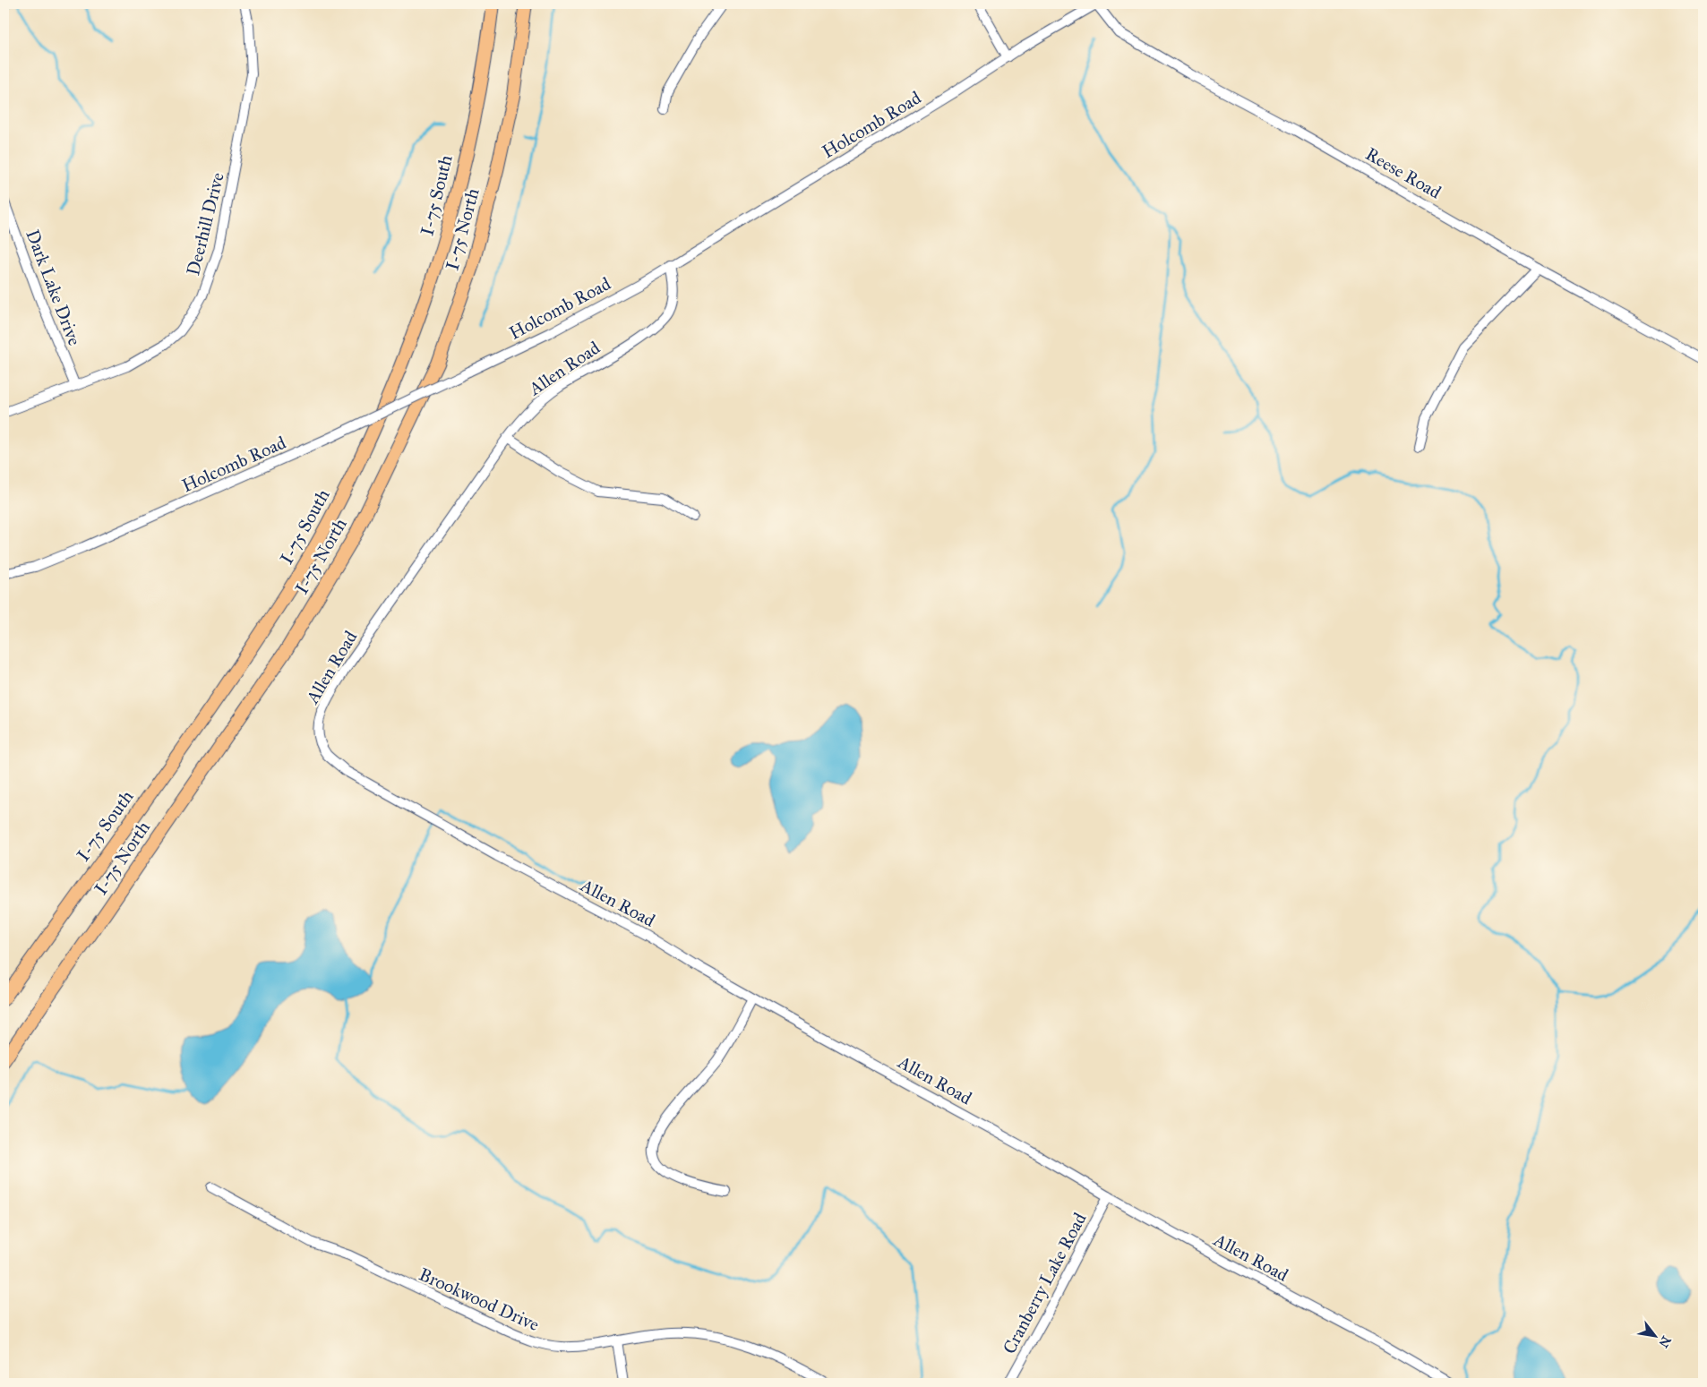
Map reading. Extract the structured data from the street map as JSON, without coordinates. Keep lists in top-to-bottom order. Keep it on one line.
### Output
{"streets":{"highway":["I-75 South","I-75 North"],"street":["Holcomb Road","Reese Road","Deerhill Drive","Dark Lake Drive","Allen Road","Cranberry Lake Road","Brookwood Drive"]},"crossings":[["Holcomb Road","Reese Road"],["Holcomb Road","Allen Road"],["Deerhill Drive","Dark Lake Drive"],["Allen Road","Cranberry Lake Road"]],"north":"bottom right"}
